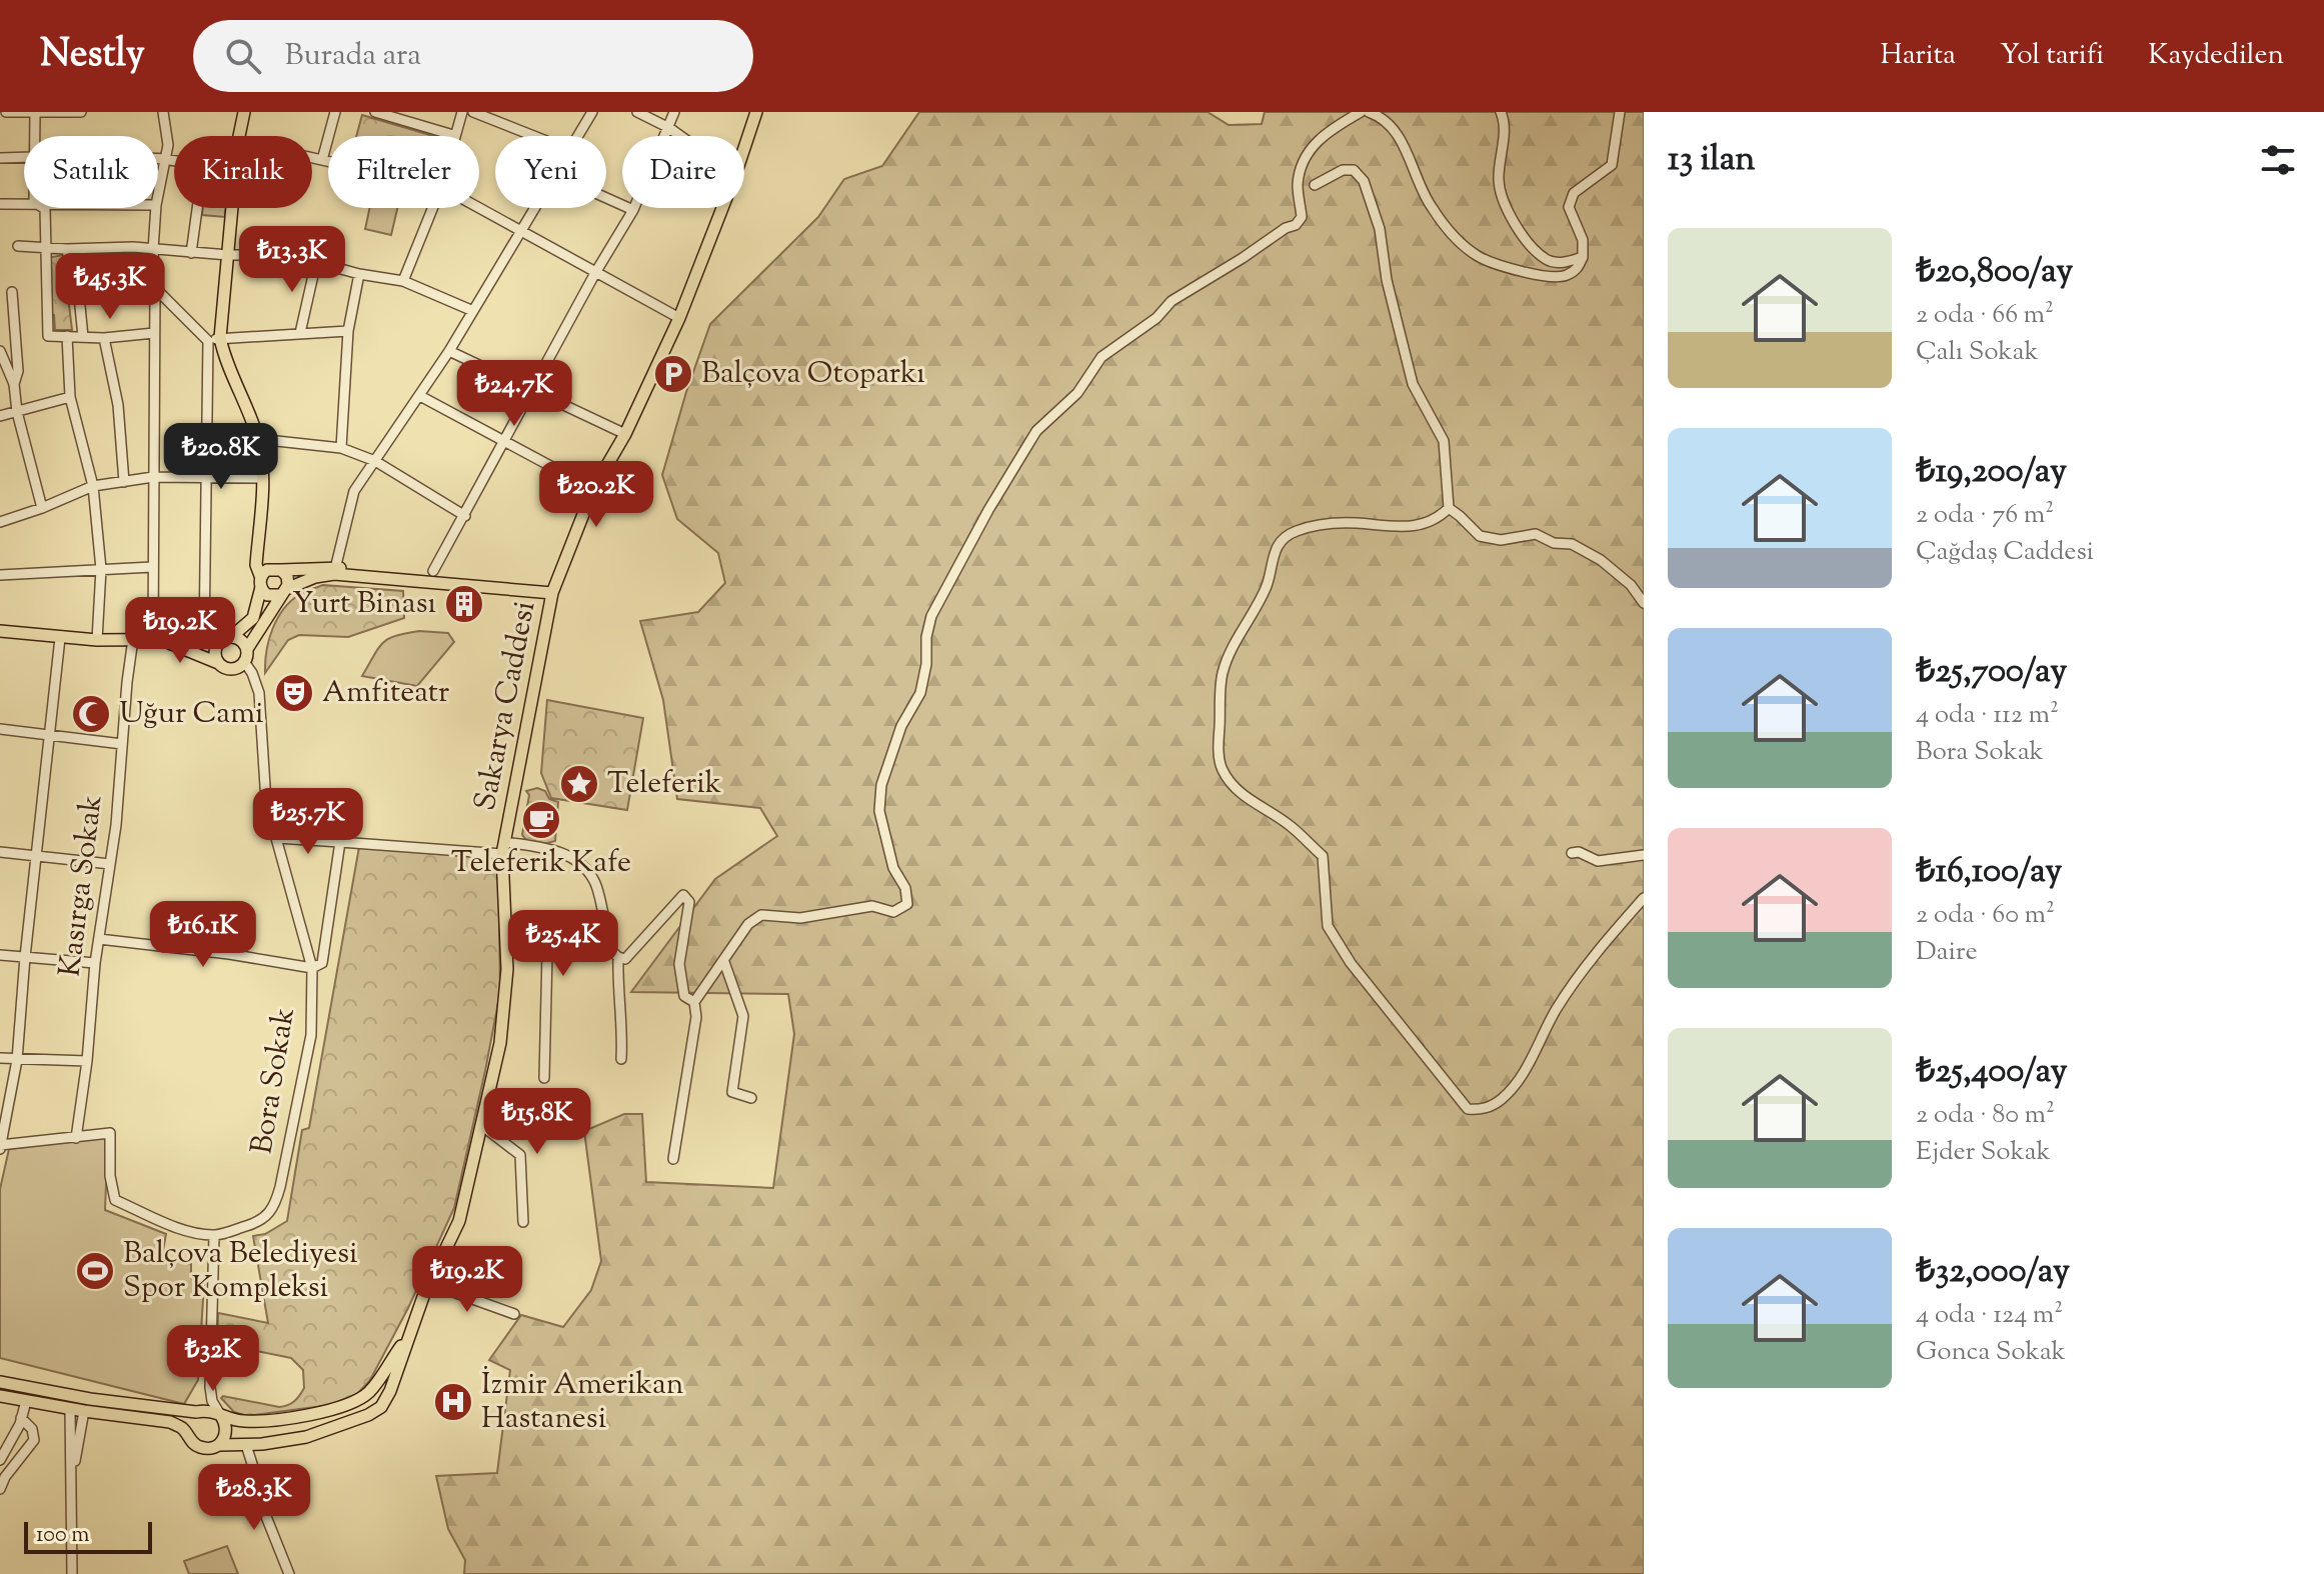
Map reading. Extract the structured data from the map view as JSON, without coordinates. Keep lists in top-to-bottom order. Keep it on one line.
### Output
{"streets":{"main road":["Sakarya Caddesi"],"street":["Kasırga Sokak","Bora Sokak"]},"places":{"parking":["Balçova Otoparkı"],"building":["Yurt Binası"],"theatre":["Amfiteatr"],"mosque":["Uğur Cami"],"place":["Teleferik"],"cafe":["Teleferik Kafe"],"sports":["Balçova Belediyesi Spor Kompleksi"],"hospital":["İzmir Amerikan Hastanesi"]},"scale_bar":"100 m","page":{"header":"Nestly","search":"Burada ara","nav":["Harita","Yol tarifi","Kaydedilen"],"heading":"13 ilan","chip":["Satılık","Kiralık","Filtreler","Yeni","Daire"],"list":[{"name":"₺20,800/ay","note":"2 oda · 66 m² · Çalı Sokak"},{"name":"₺19,200/ay","note":"2 oda · 76 m² · Çağdaş Caddesi"},{"name":"₺25,700/ay","note":"4 oda · 112 m² · Bora Sokak"},{"name":"₺16,100/ay","note":"2 oda · 60 m² · Daire"},{"name":"₺25,400/ay","note":"2 oda · 80 m² · Ejder Sokak"},{"name":"₺32,000/ay","note":"4 oda · 124 m² · Gonca Sokak"}],"price":["₺13.3K","₺45.3K","₺24.7K","₺20.8K","₺20.2K","₺19.2K","₺25.7K","₺16.1K","₺25.4K","₺15.8K","₺19.2K","₺32K","₺28.3K"],"scale":"100 m"}}
